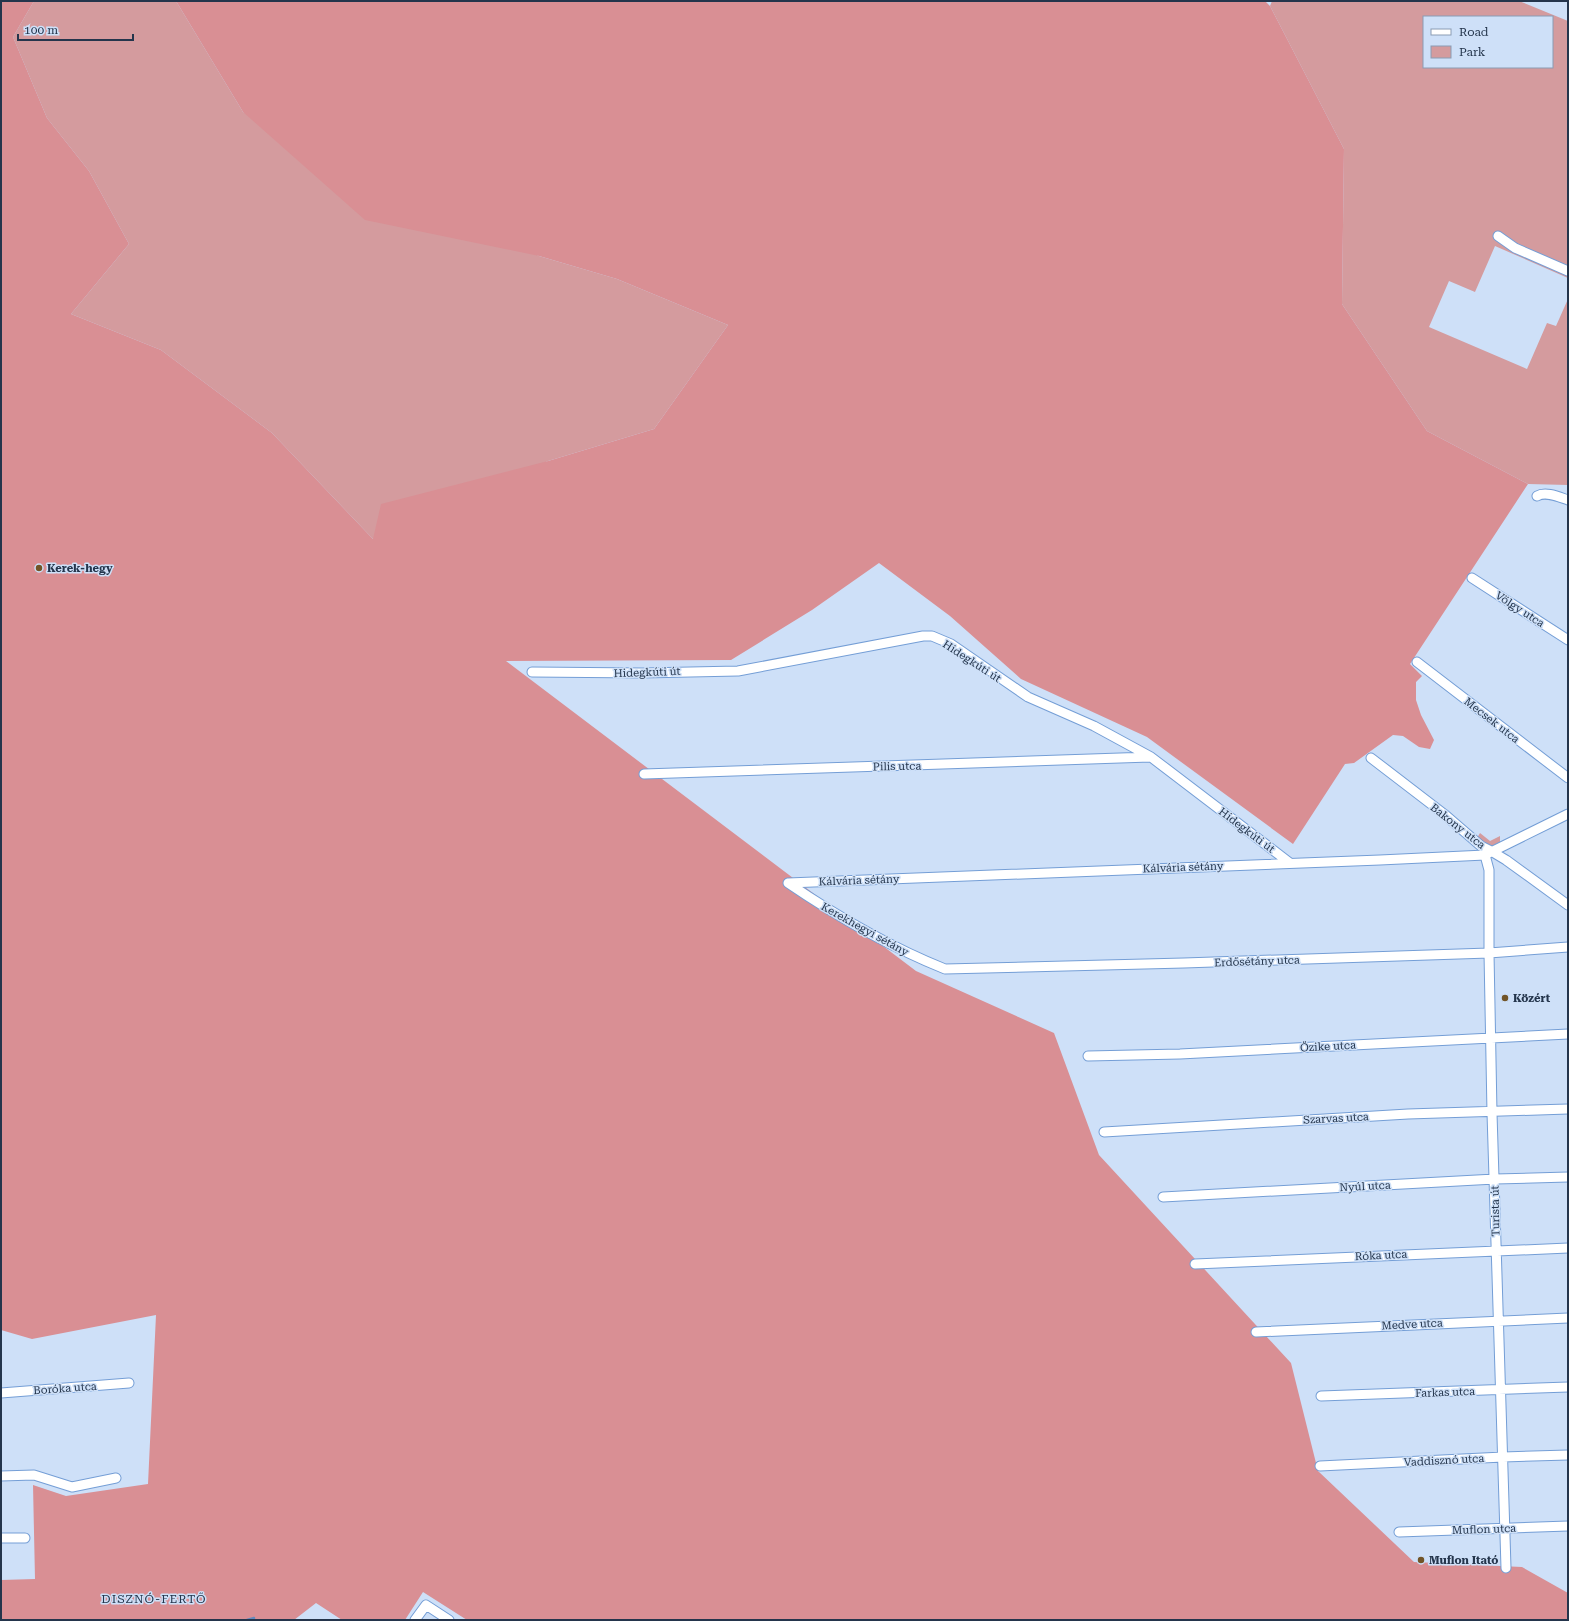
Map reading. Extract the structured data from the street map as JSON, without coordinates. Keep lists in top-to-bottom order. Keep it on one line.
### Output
{"streets":{"street":["Völgy utca","Hidegkúti út","Mecsek utca","Pilis utca","Bakony utca","Kálvária sétány","Kerekhegyi sétány","Erdősétány utca","Őzike utca","Szarvas utca","Nyúl utca","Turista út","Róka utca","Medve utca","Boróka utca","Farkas utca","Vaddisznó utca","Muflon utca"]},"crossings":[["Hidegkúti út","Pilis utca"],["Hidegkúti út","Kálvária sétány"],["Bakony utca","Kálvária sétány"],["Bakony utca","Turista út"],["Kálvária sétány","Kerekhegyi sétány"],["Kálvária sétány","Turista út"],["Kerekhegyi sétány","Erdősétány utca"],["Erdősétány utca","Turista út"],["Őzike utca","Turista út"],["Szarvas utca","Turista út"],["Nyúl utca","Turista út"],["Turista út","Róka utca"],["Turista út","Medve utca"],["Turista út","Farkas utca"],["Turista út","Vaddisznó utca"],["Turista út","Muflon utca"]],"districts":["DISZNÓ-FERTŐ"],"places":["Kerek-hegy","Közért","Muflon Itató"],"legend":["Road","Park"],"scale_bar":"100 m"}
